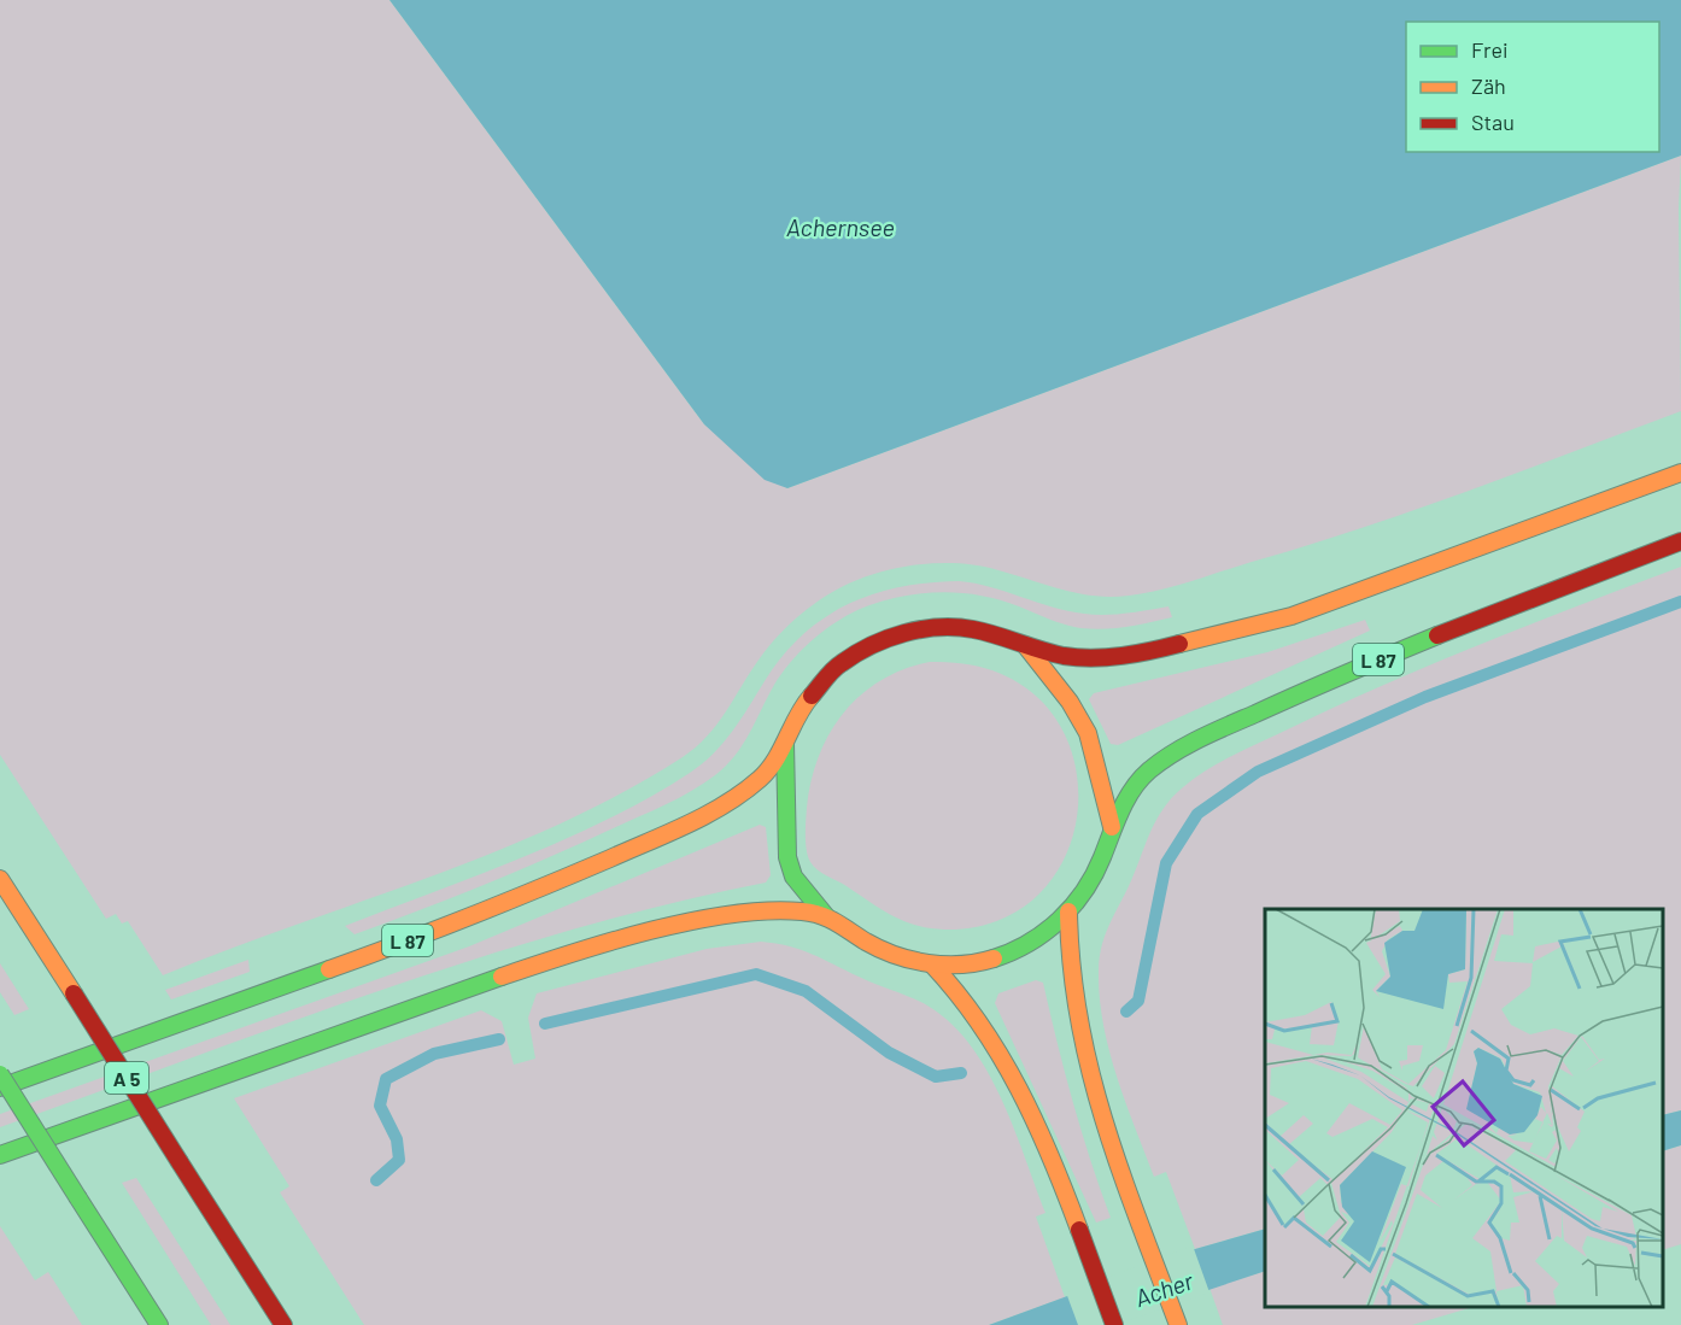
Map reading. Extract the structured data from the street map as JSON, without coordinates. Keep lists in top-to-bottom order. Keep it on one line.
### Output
{"streets":{"main road":["L 87","A 5"]},"water":["Achernsee","Acher"],"legend":["Frei","Zäh","Stau"]}
